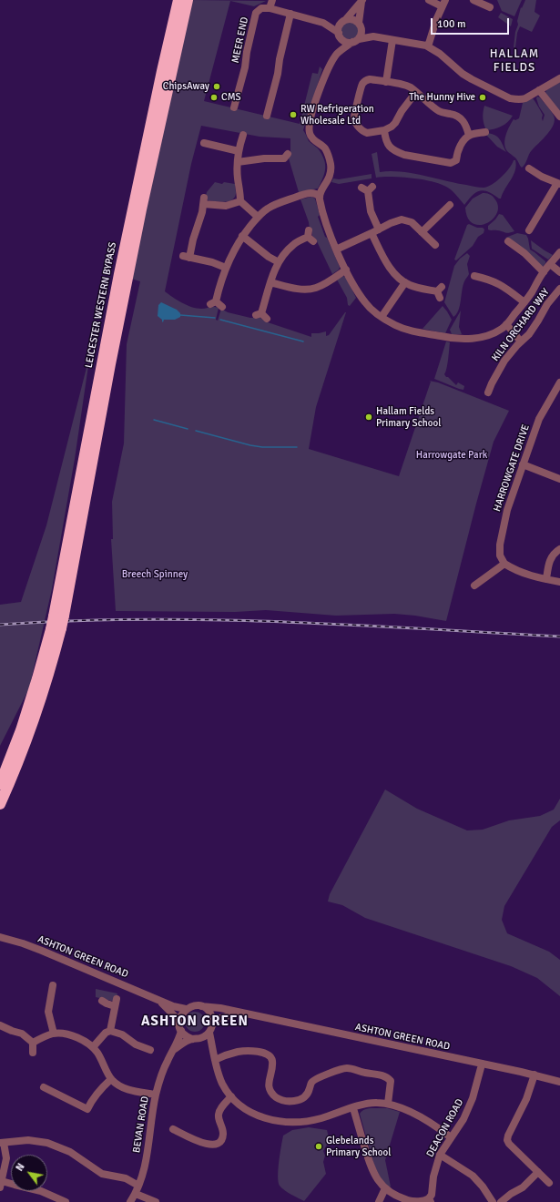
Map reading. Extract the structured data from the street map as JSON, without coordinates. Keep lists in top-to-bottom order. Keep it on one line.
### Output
{"streets":{"highway":["LEICESTER WESTERN BYPASS"],"street":["MEER END","KILN ORCHARD WAY","HARROWGATE DRIVE","ASHTON GREEN ROAD","BEVAN ROAD","DEACON ROAD"]},"crossings":[["ASHTON GREEN ROAD","BEVAN ROAD"],["ASHTON GREEN ROAD","DEACON ROAD"]],"districts":["HALLAM FIELDS","ASHTON GREEN"],"parks":["Harrowgate Park","Breech Spinney"],"places":["ChipsAway","CMS","The Hunny Hive","RW Refrigeration Wholesale Ltd","Hallam Fields Primary School","Glebelands Primary School"],"scale_bar":"100 m","north":"top left"}
